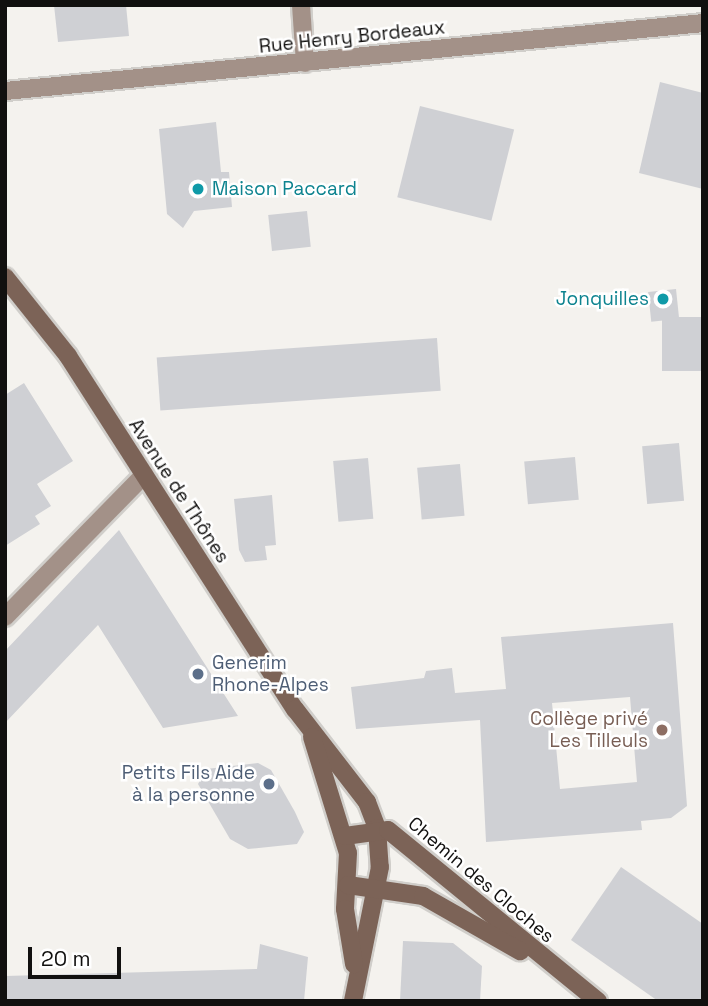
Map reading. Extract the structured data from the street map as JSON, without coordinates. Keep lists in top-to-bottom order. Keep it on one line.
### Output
{"streets":{"main road":["Avenue de Thônes","Chemin des Cloches"],"street":["Rue Henry Bordeaux"]},"crossings":[["Avenue de Thônes","Chemin des Cloches"]],"places":["Maison Paccard","Jonquilles","Generim Rhone-Alpes","Collège privé Les Tilleuls","Petits Fils Aide à la personne"],"scale_bar":"20 m"}
